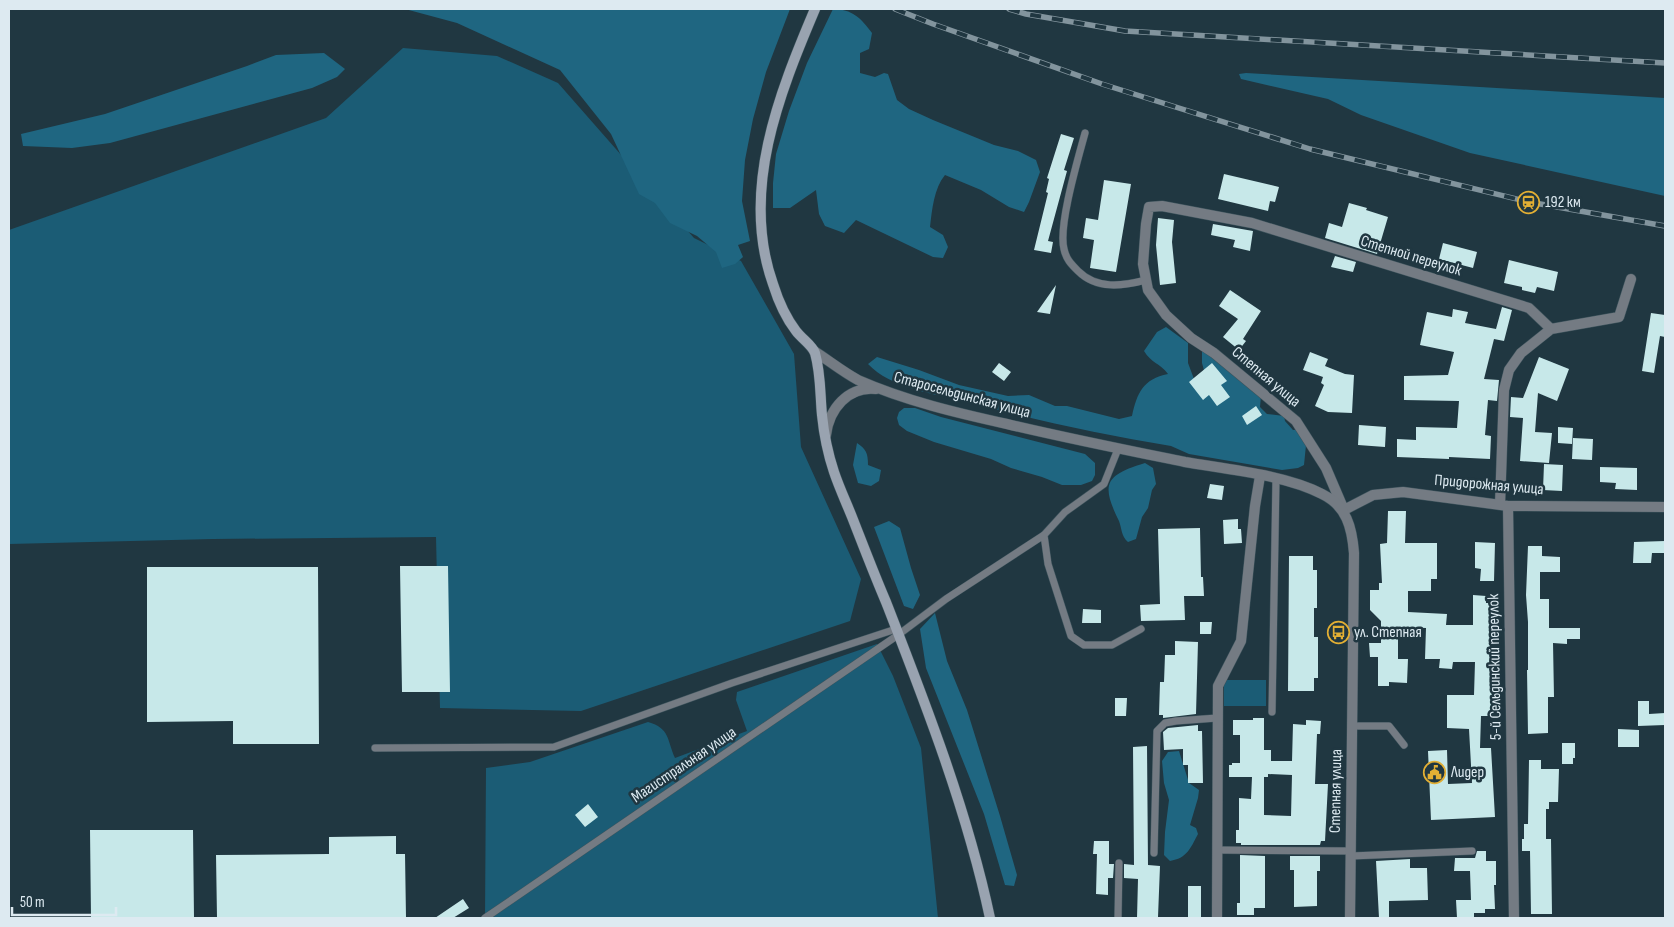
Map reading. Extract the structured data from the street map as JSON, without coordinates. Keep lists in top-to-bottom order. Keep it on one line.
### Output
{"streets":{"main road":["Старосельдинская улица"],"street":["Степной переулок","Степная улица","Придорожная улица","5-й Сельдинский переулок"],"lane":["Магистральная улица"]},"crossings":[["Степной переулок","Степная улица"],["Степной переулок","5-й Сельдинский переулок"],["Степная улица","Старосельдинская улица"],["Степная улица","Придорожная улица"],["Старосельдинская улица","Придорожная улица"],["Старосельдинская улица","Магистральная улица"],["Придорожная улица","5-й Сельдинский переулок"]],"places":{"station":["192 км"],"bus stop":["ул. Степная"],"public building":["Лидер"]},"scale_bar":"50 m"}
